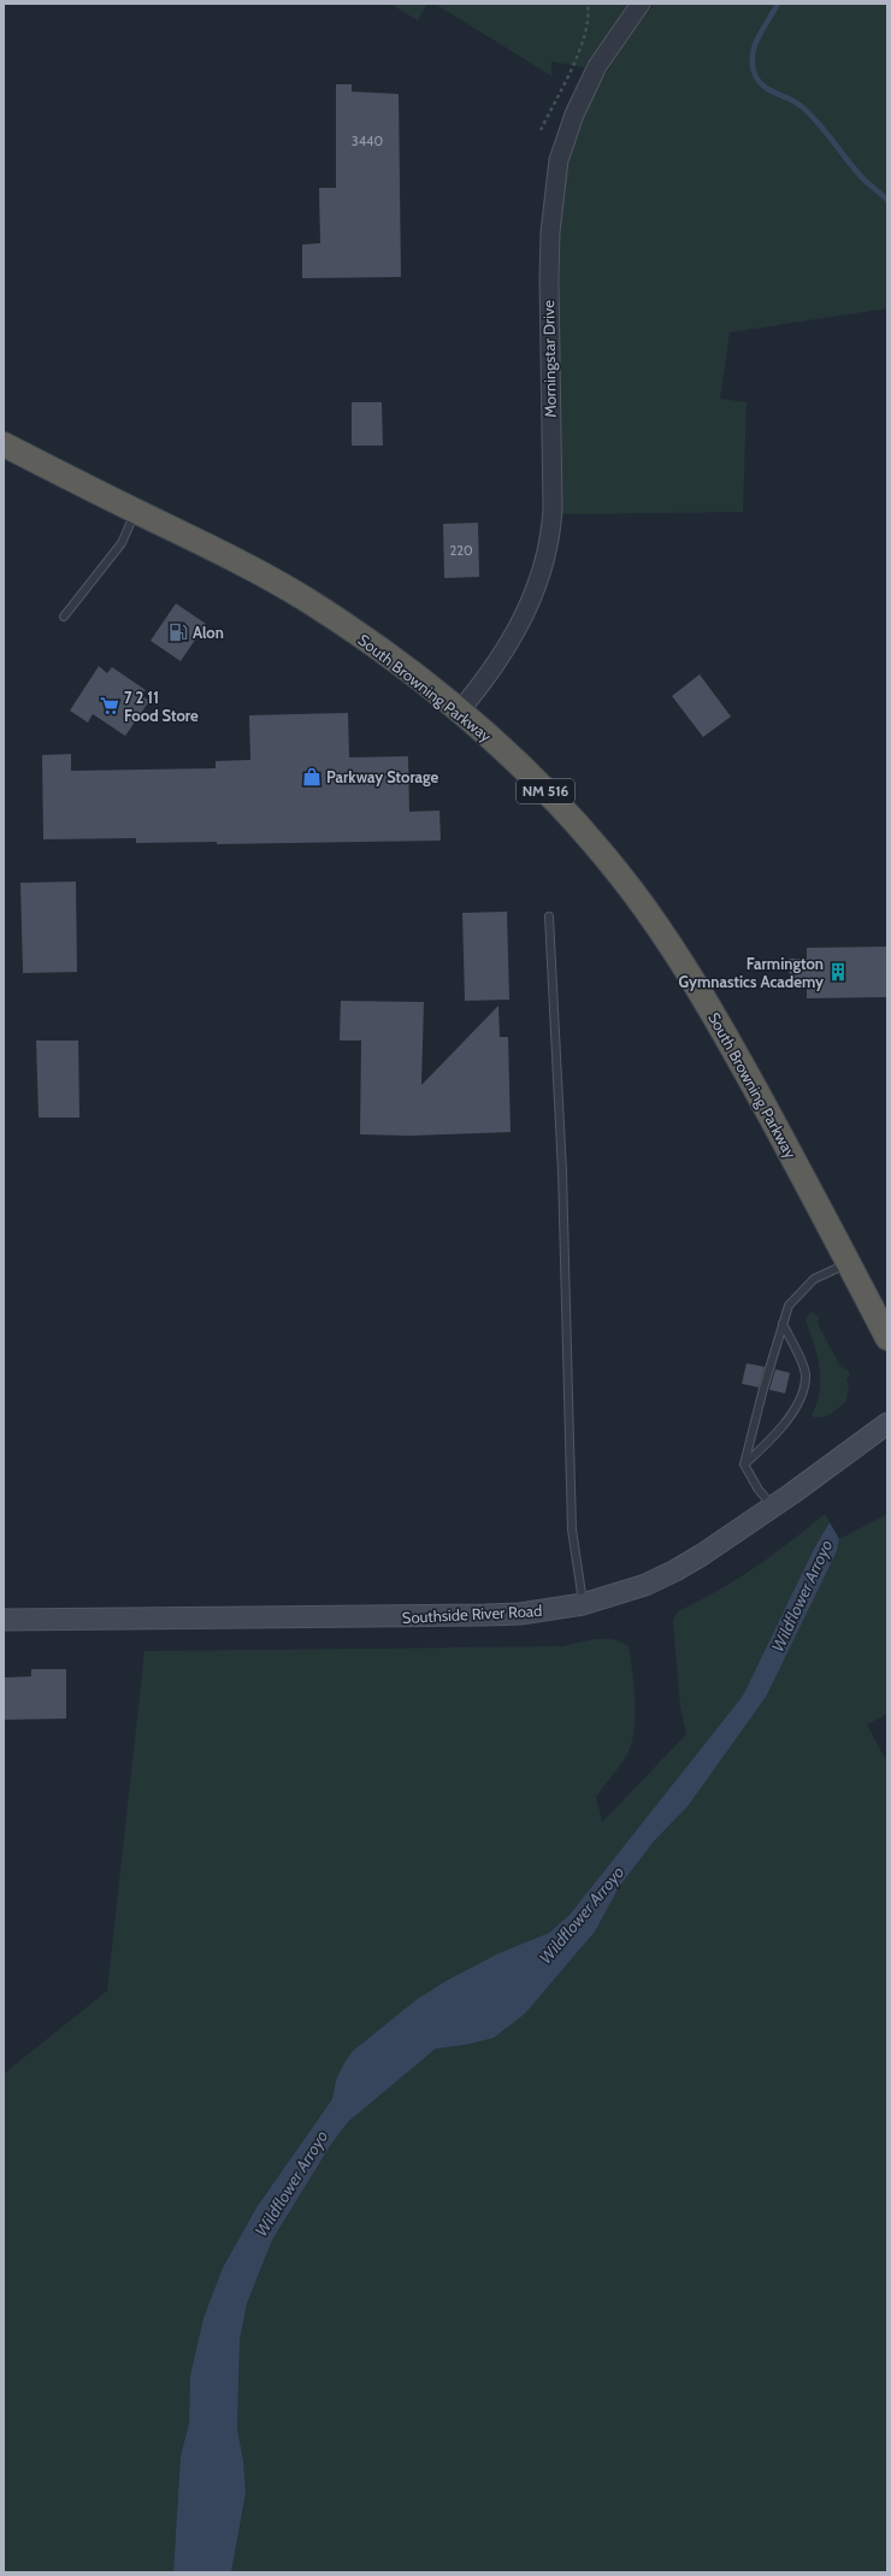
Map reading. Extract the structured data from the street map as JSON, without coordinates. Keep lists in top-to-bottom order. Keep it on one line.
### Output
{"streets":{"highway":["South Browning Parkway","NM 516"],"main road":["Southside River Road"],"street":["Morningstar Drive"]},"crossings":[["Morningstar Drive","South Browning Parkway"]],"water":["Wildflower Arroyo"],"places":{"fuel station":["Alon"],"supermarket":["7 2 11 Food Store"],"shop":["Parkway Storage"],"building":["Farmington Gymnastics Academy"]},"house_numbers":["3440","220"]}
